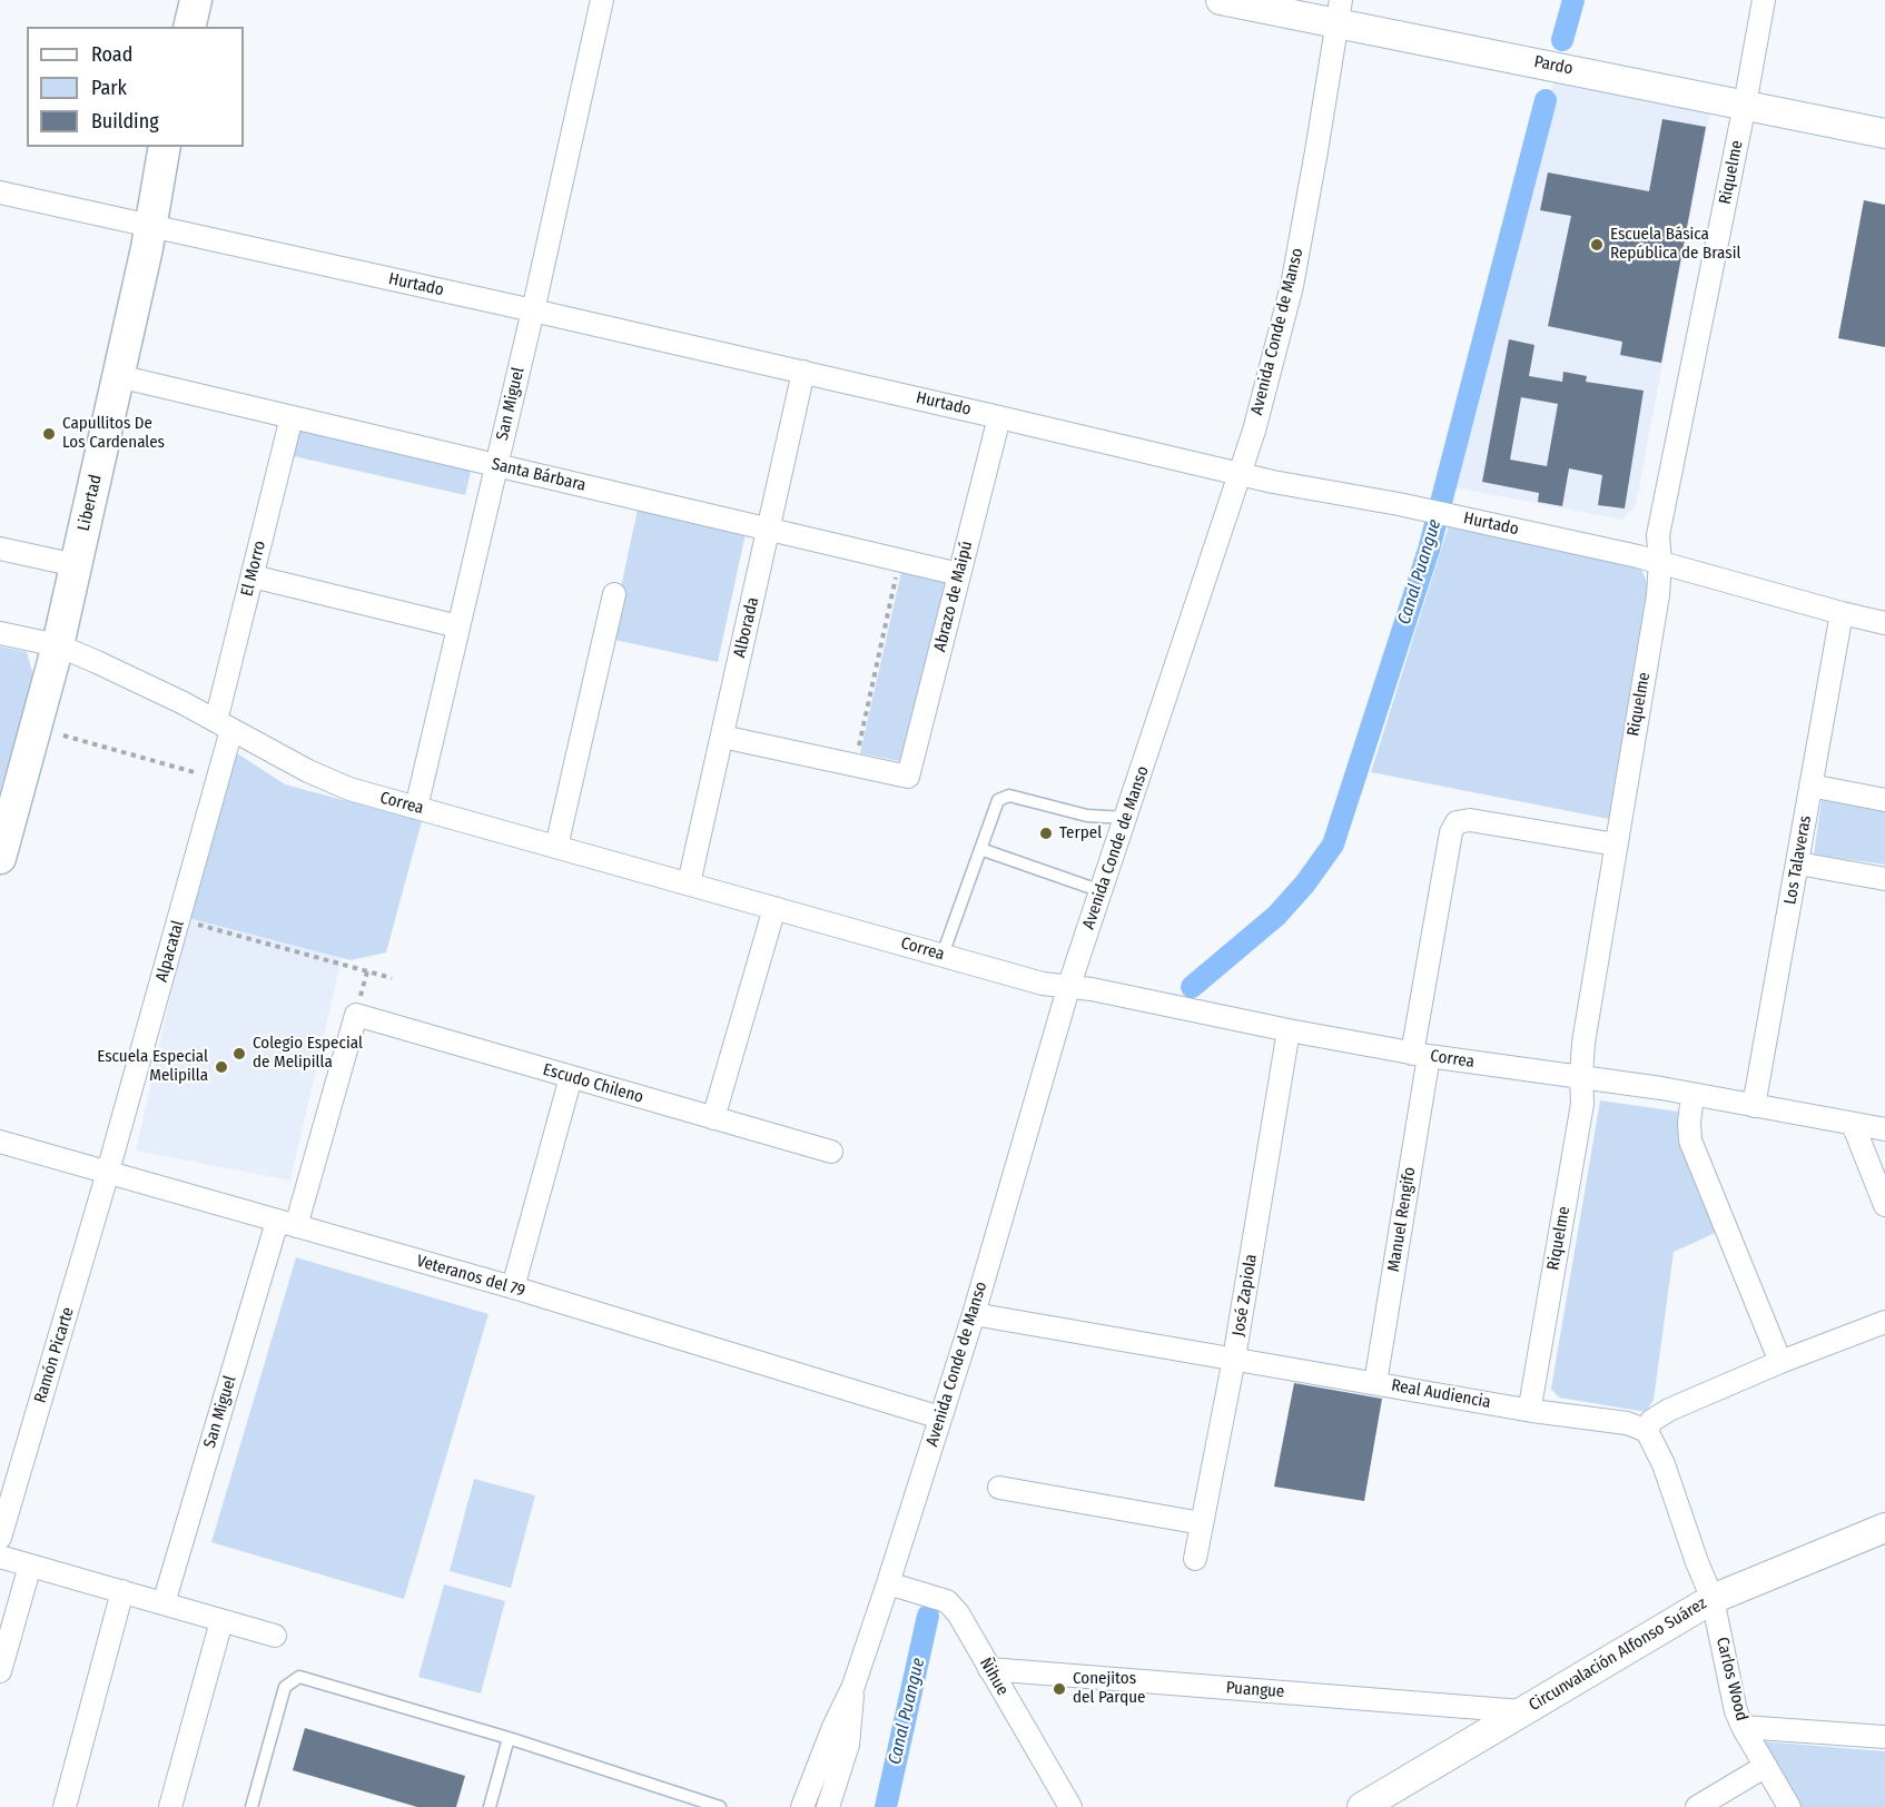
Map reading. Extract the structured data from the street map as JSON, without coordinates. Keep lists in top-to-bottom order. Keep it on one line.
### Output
{"streets":{"main road":["Libertad"],"street":["Pardo","Riquelme","Hurtado","Avenida Conde de Manso","San Miguel","Santa Bárbara","El Morro","Abrazo de Maipú","Alborada","Correa","Los Talaveras","Alpacatal","Escudo Chileno","Manuel Rengifo","Veteranos del 79","José Zapiola","Ramón Picarte","Real Audiencia","Circunvalación Alfonso Suárez","Ñihue","Carlos Wood","Puangue"]},"crossings":[["Pardo","Riquelme"],["Pardo","Avenida Conde de Manso"],["Riquelme","Hurtado"],["Riquelme","Correa"],["Riquelme","Manuel Rengifo"],["Riquelme","Real Audiencia"],["Hurtado","Avenida Conde de Manso"],["Hurtado","San Miguel"],["Hurtado","Libertad"],["Hurtado","Abrazo de Maipú"],["Hurtado","Alborada"],["Hurtado","Los Talaveras"],["Avenida Conde de Manso","Correa"],["Avenida Conde de Manso","Veteranos del 79"],["Avenida Conde de Manso","Real Audiencia"],["Avenida Conde de Manso","Ñihue"],["San Miguel","Santa Bárbara"],["San Miguel","Correa"],["San Miguel","Escudo Chileno"],["San Miguel","Veteranos del 79"],["Santa Bárbara","Libertad"],["Santa Bárbara","El Morro"],["Santa Bárbara","Abrazo de Maipú"],["Santa Bárbara","Alborada"],["Libertad","Correa"],["El Morro","Correa"],["El Morro","Alpacatal"],["Alborada","Correa"],["Correa","Los Talaveras"],["Correa","Alpacatal"],["Correa","Manuel Rengifo"],["Correa","José Zapiola"],["Alpacatal","Veteranos del 79"],["Alpacatal","Ramón Picarte"],["Manuel Rengifo","Real Audiencia"],["Veteranos del 79","Ramón Picarte"],["José Zapiola","Real Audiencia"],["Real Audiencia","Carlos Wood"],["Circunvalación Alfonso Suárez","Carlos Wood"],["Circunvalación Alfonso Suárez","Puangue"],["Ñihue","Puangue"]],"water":["Canal Puangue"],"places":["Escuela Básica República de Brasil","Capullitos De Los Cardenales","Terpel","Colegio Especial de Melipilla","Escuela Especial Melipilla","Conejitos del Parque"],"legend":["Road","Park","Building"]}
